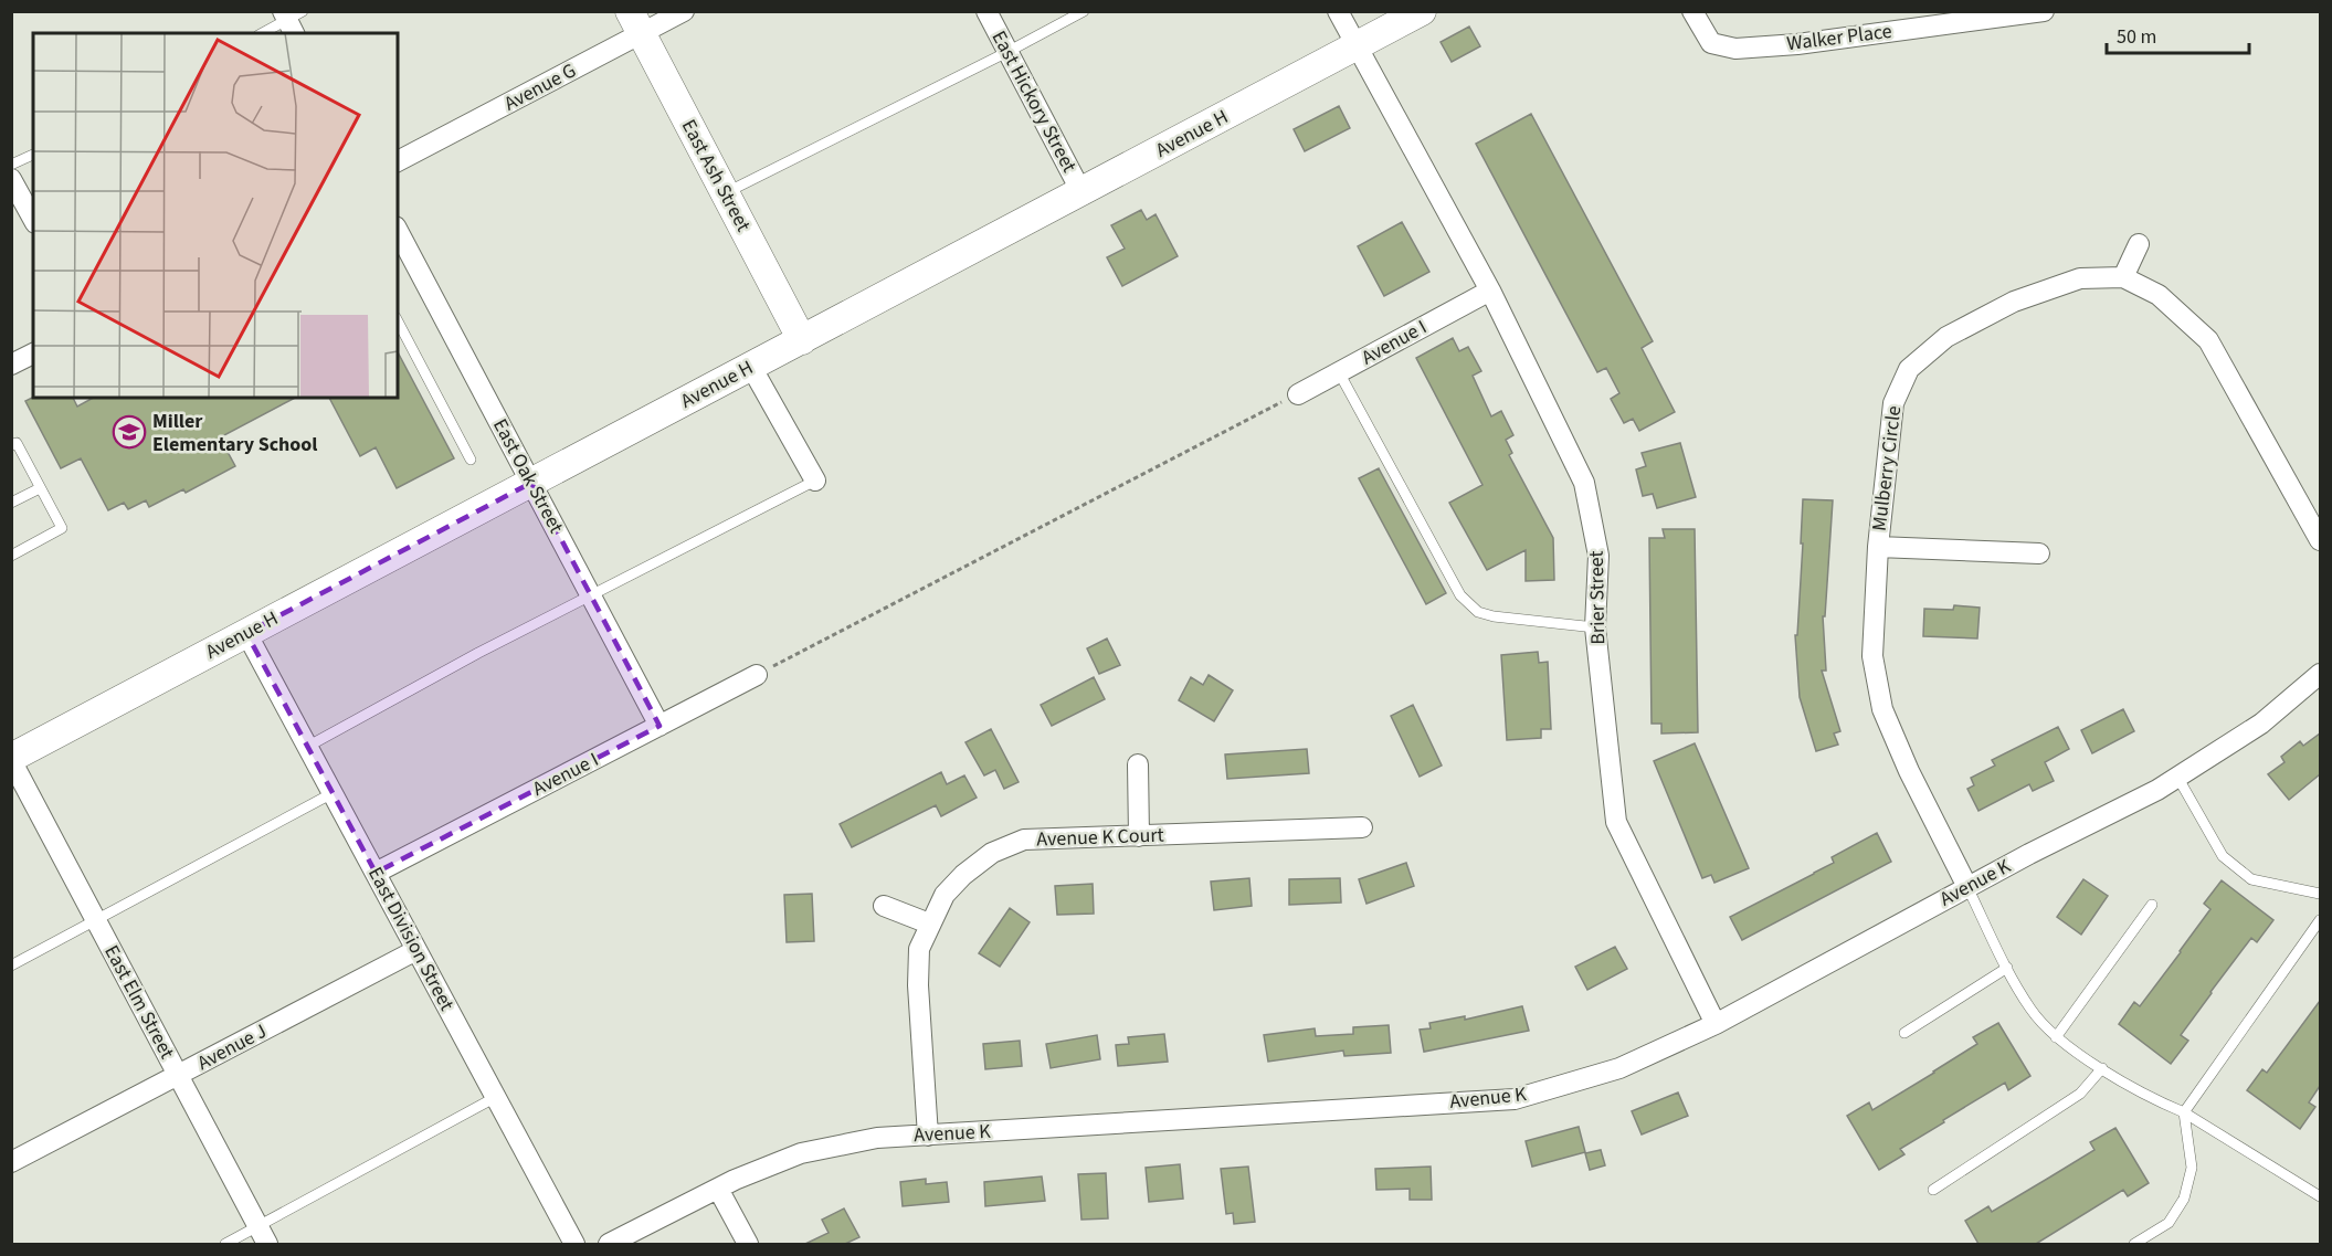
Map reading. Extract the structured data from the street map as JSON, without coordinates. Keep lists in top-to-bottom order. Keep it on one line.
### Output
{"streets":{"street":["Walker Place","Avenue G","East Hickory Street","Avenue H","East Ash Street","Avenue I","Mulberry Circle","East Oak Street","Brier Street","Avenue K Court","Avenue K","East Division Street","East Elm Street","Avenue J"]},"crossings":[["Avenue G","East Ash Street"],["East Hickory Street","Avenue H"],["Avenue H","East Ash Street"],["Avenue H","East Oak Street"],["Avenue H","Brier Street"],["Avenue H","East Division Street"],["Avenue H","East Elm Street"],["Avenue I","East Oak Street"],["Avenue I","Brier Street"],["Avenue I","East Division Street"],["Mulberry Circle","Avenue K"],["Brier Street","Avenue K"],["Avenue K Court","Avenue K"],["East Division Street","Avenue J"],["East Elm Street","Avenue J"]],"places":{"school or university":["Miller Elementary School"]},"scale_bar":"50 m"}
